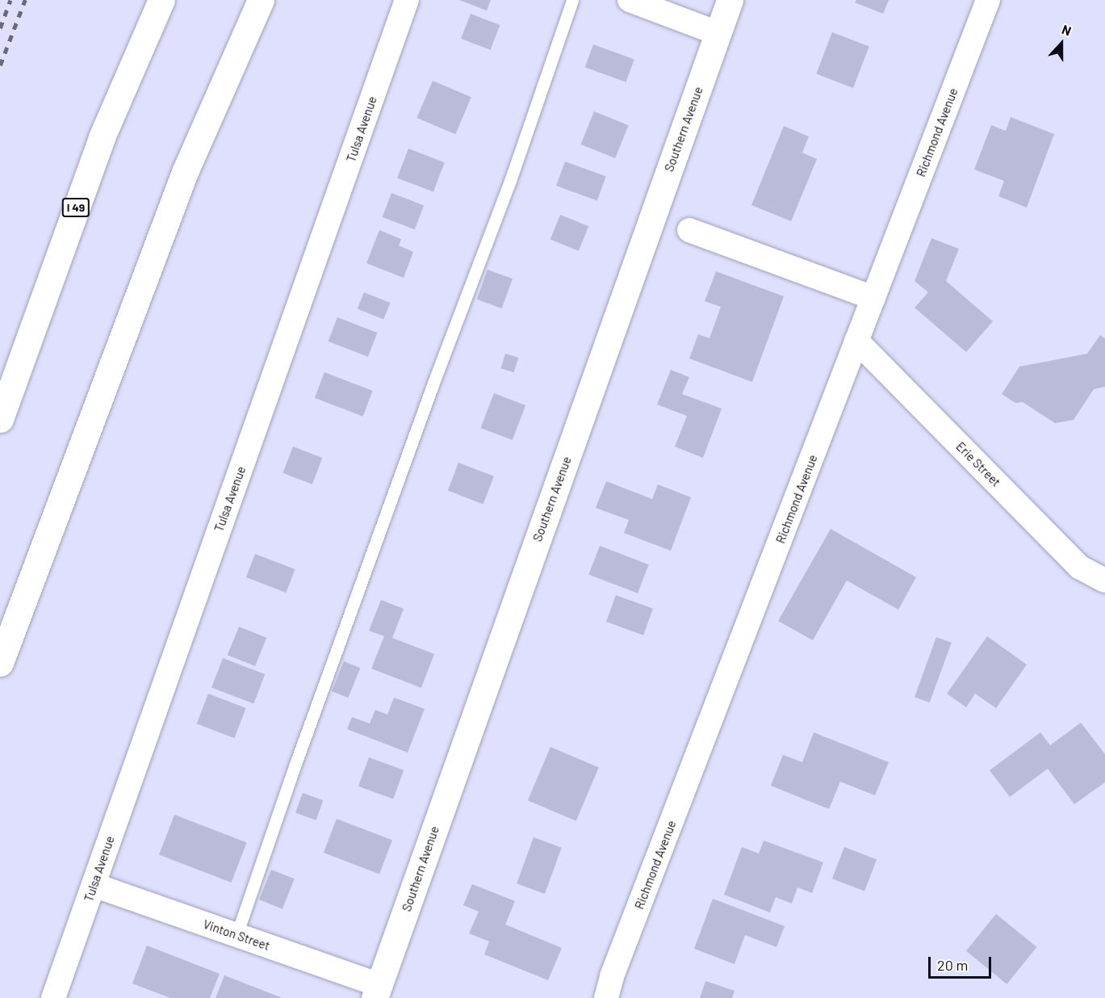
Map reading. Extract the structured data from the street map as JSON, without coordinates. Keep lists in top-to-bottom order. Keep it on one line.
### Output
{"streets":{"main road":["Southern Avenue","I 49"],"street":["Tulsa Avenue","Richmond Avenue","Erie Street","Vinton Street"]},"crossings":[["Tulsa Avenue","Vinton Street"],["Southern Avenue","Vinton Street"],["Richmond Avenue","Erie Street"]],"scale_bar":"20 m","north":"top"}
